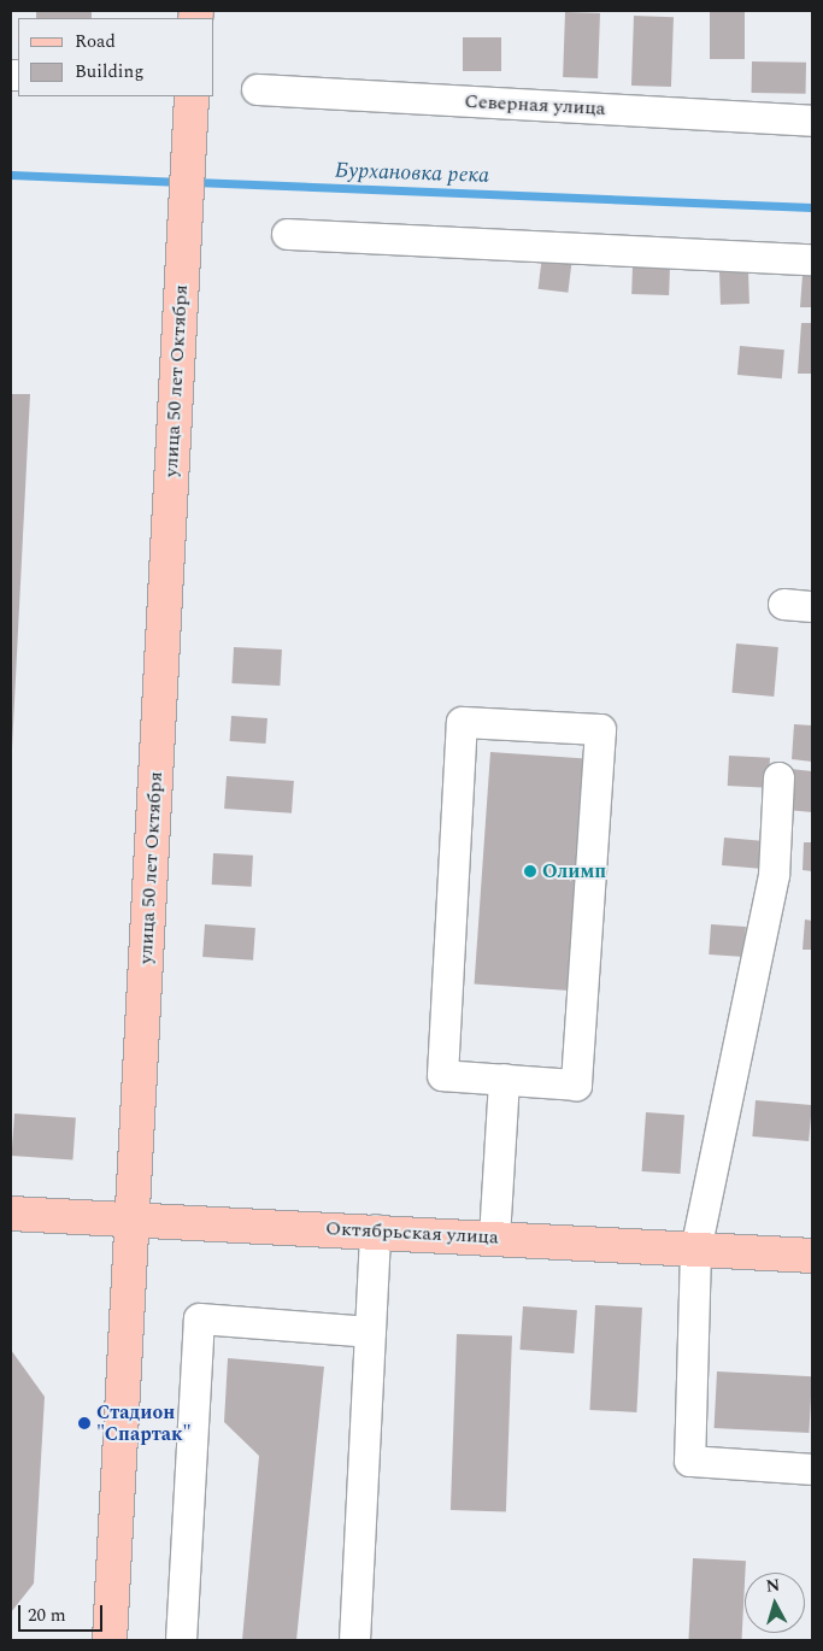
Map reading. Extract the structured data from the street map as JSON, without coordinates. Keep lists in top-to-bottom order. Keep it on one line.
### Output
{"streets":{"main road":["улица 50 лет Октября","Октябрьская улица"],"street":["Северная улица"]},"crossings":[["улица 50 лет Октября","Октябрьская улица"]],"water":["Бурхановка река"],"places":["Олимп","Стадион \"Спартак\""],"legend":["Road","Building"],"scale_bar":"20 m","north":"top"}
